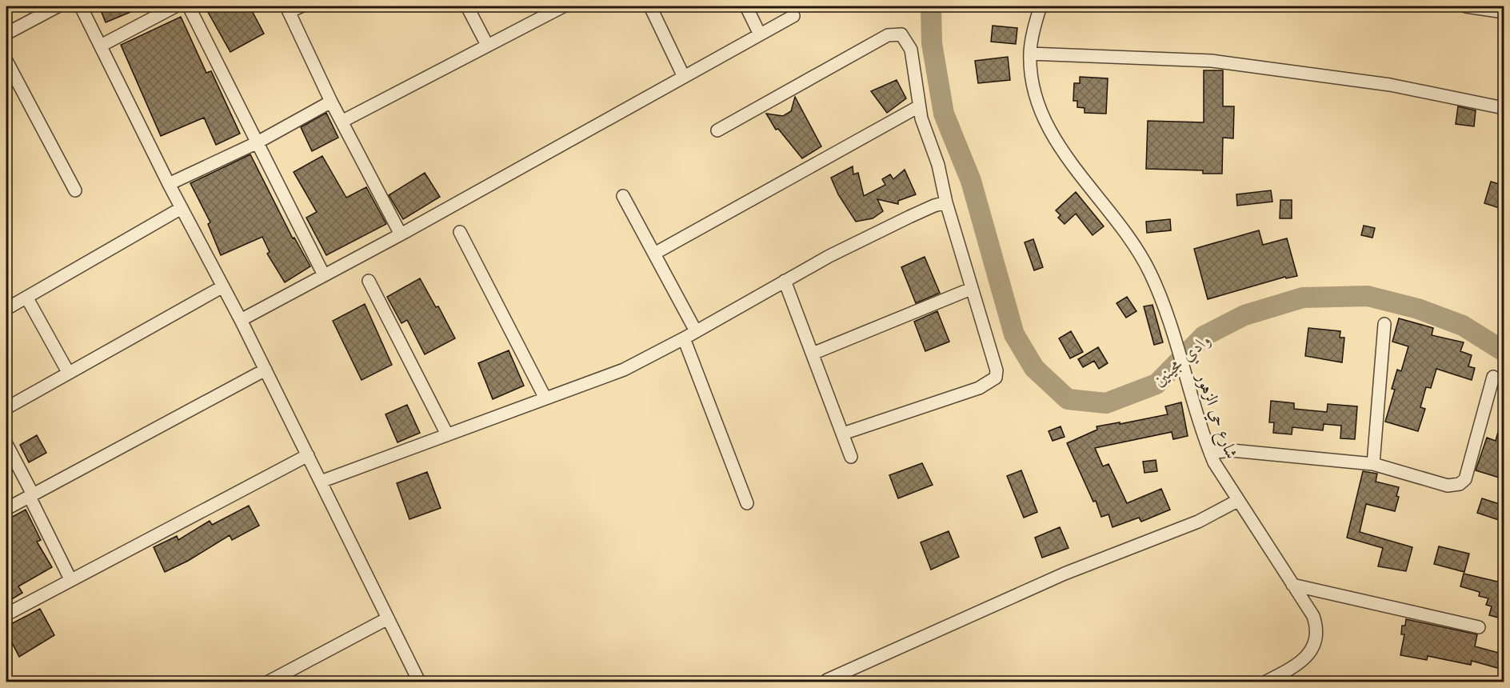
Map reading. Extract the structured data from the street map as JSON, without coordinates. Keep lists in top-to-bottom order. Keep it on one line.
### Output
{"streets":{"street":["شارع حي الزهور"]},"water":["وادي مجينين"]}
